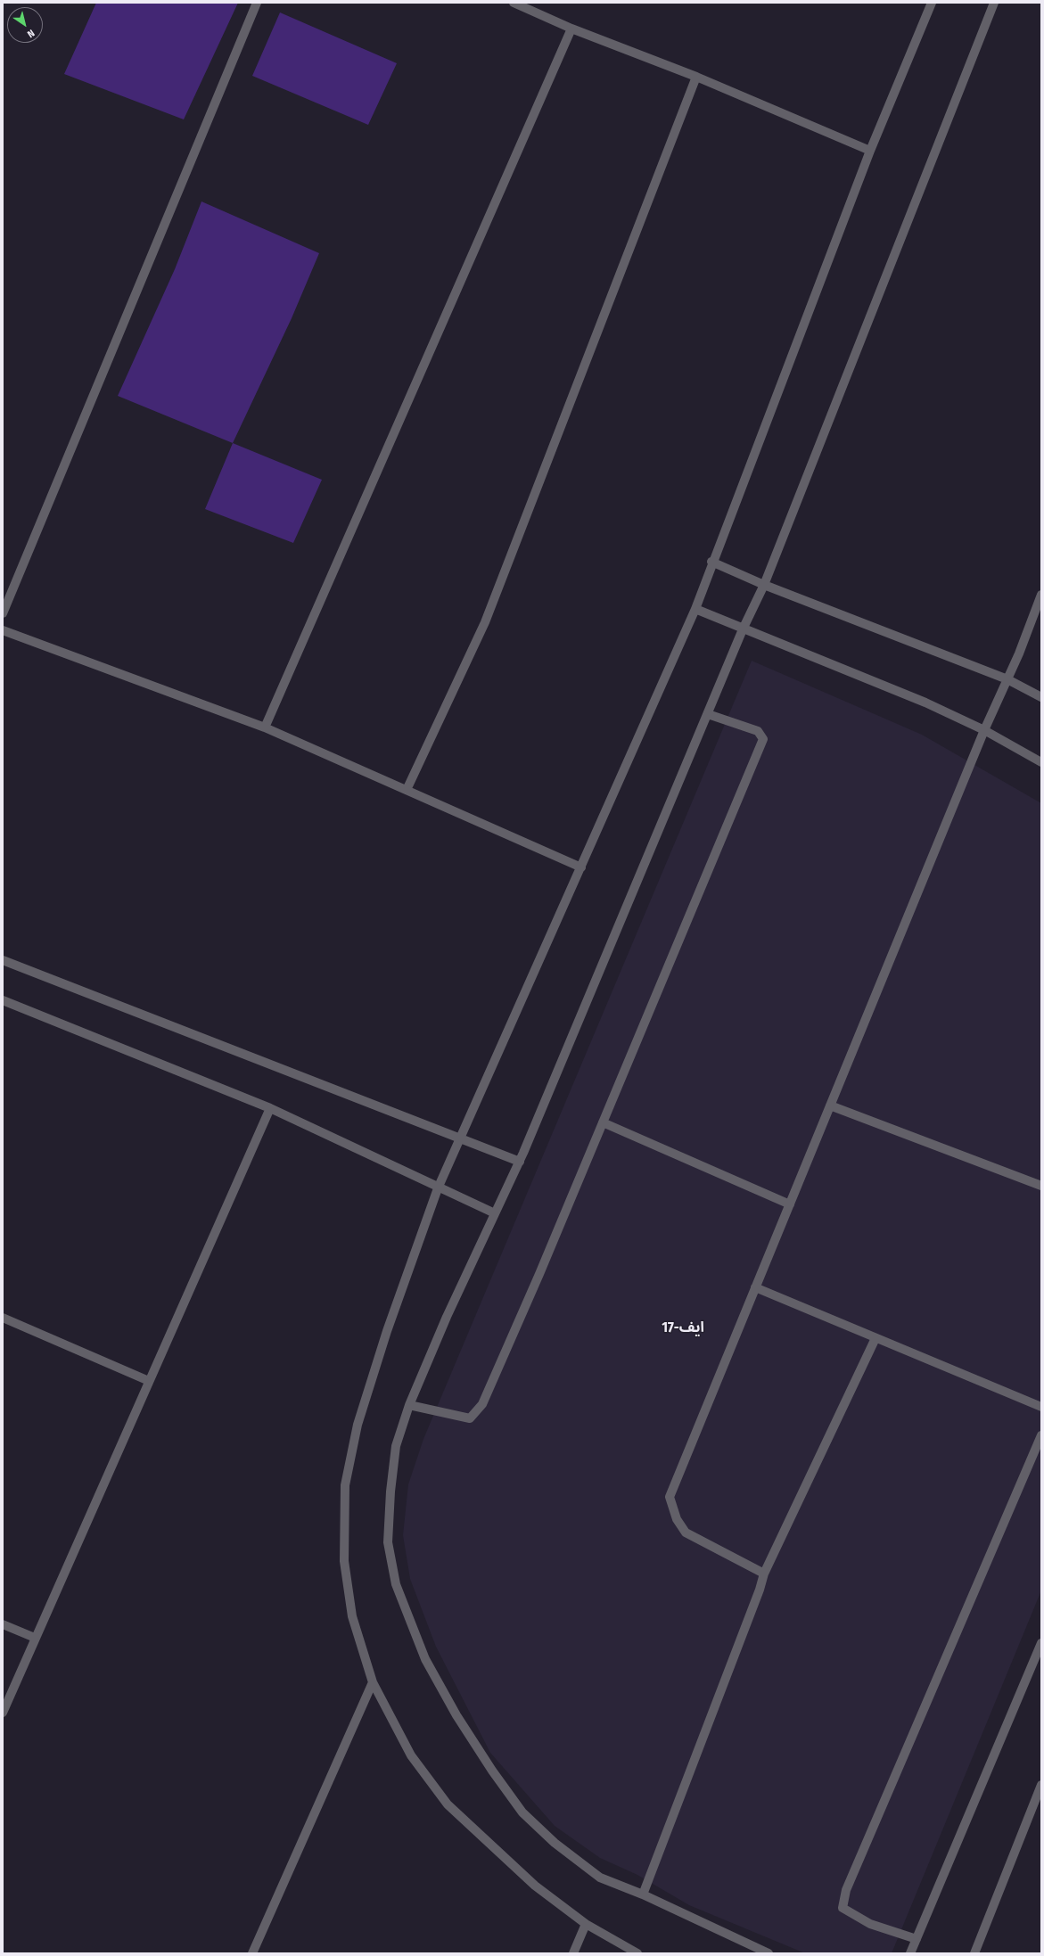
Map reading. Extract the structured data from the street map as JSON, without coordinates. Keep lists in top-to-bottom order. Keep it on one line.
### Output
{"districts":["ایف-17"],"north":"bottom right"}
